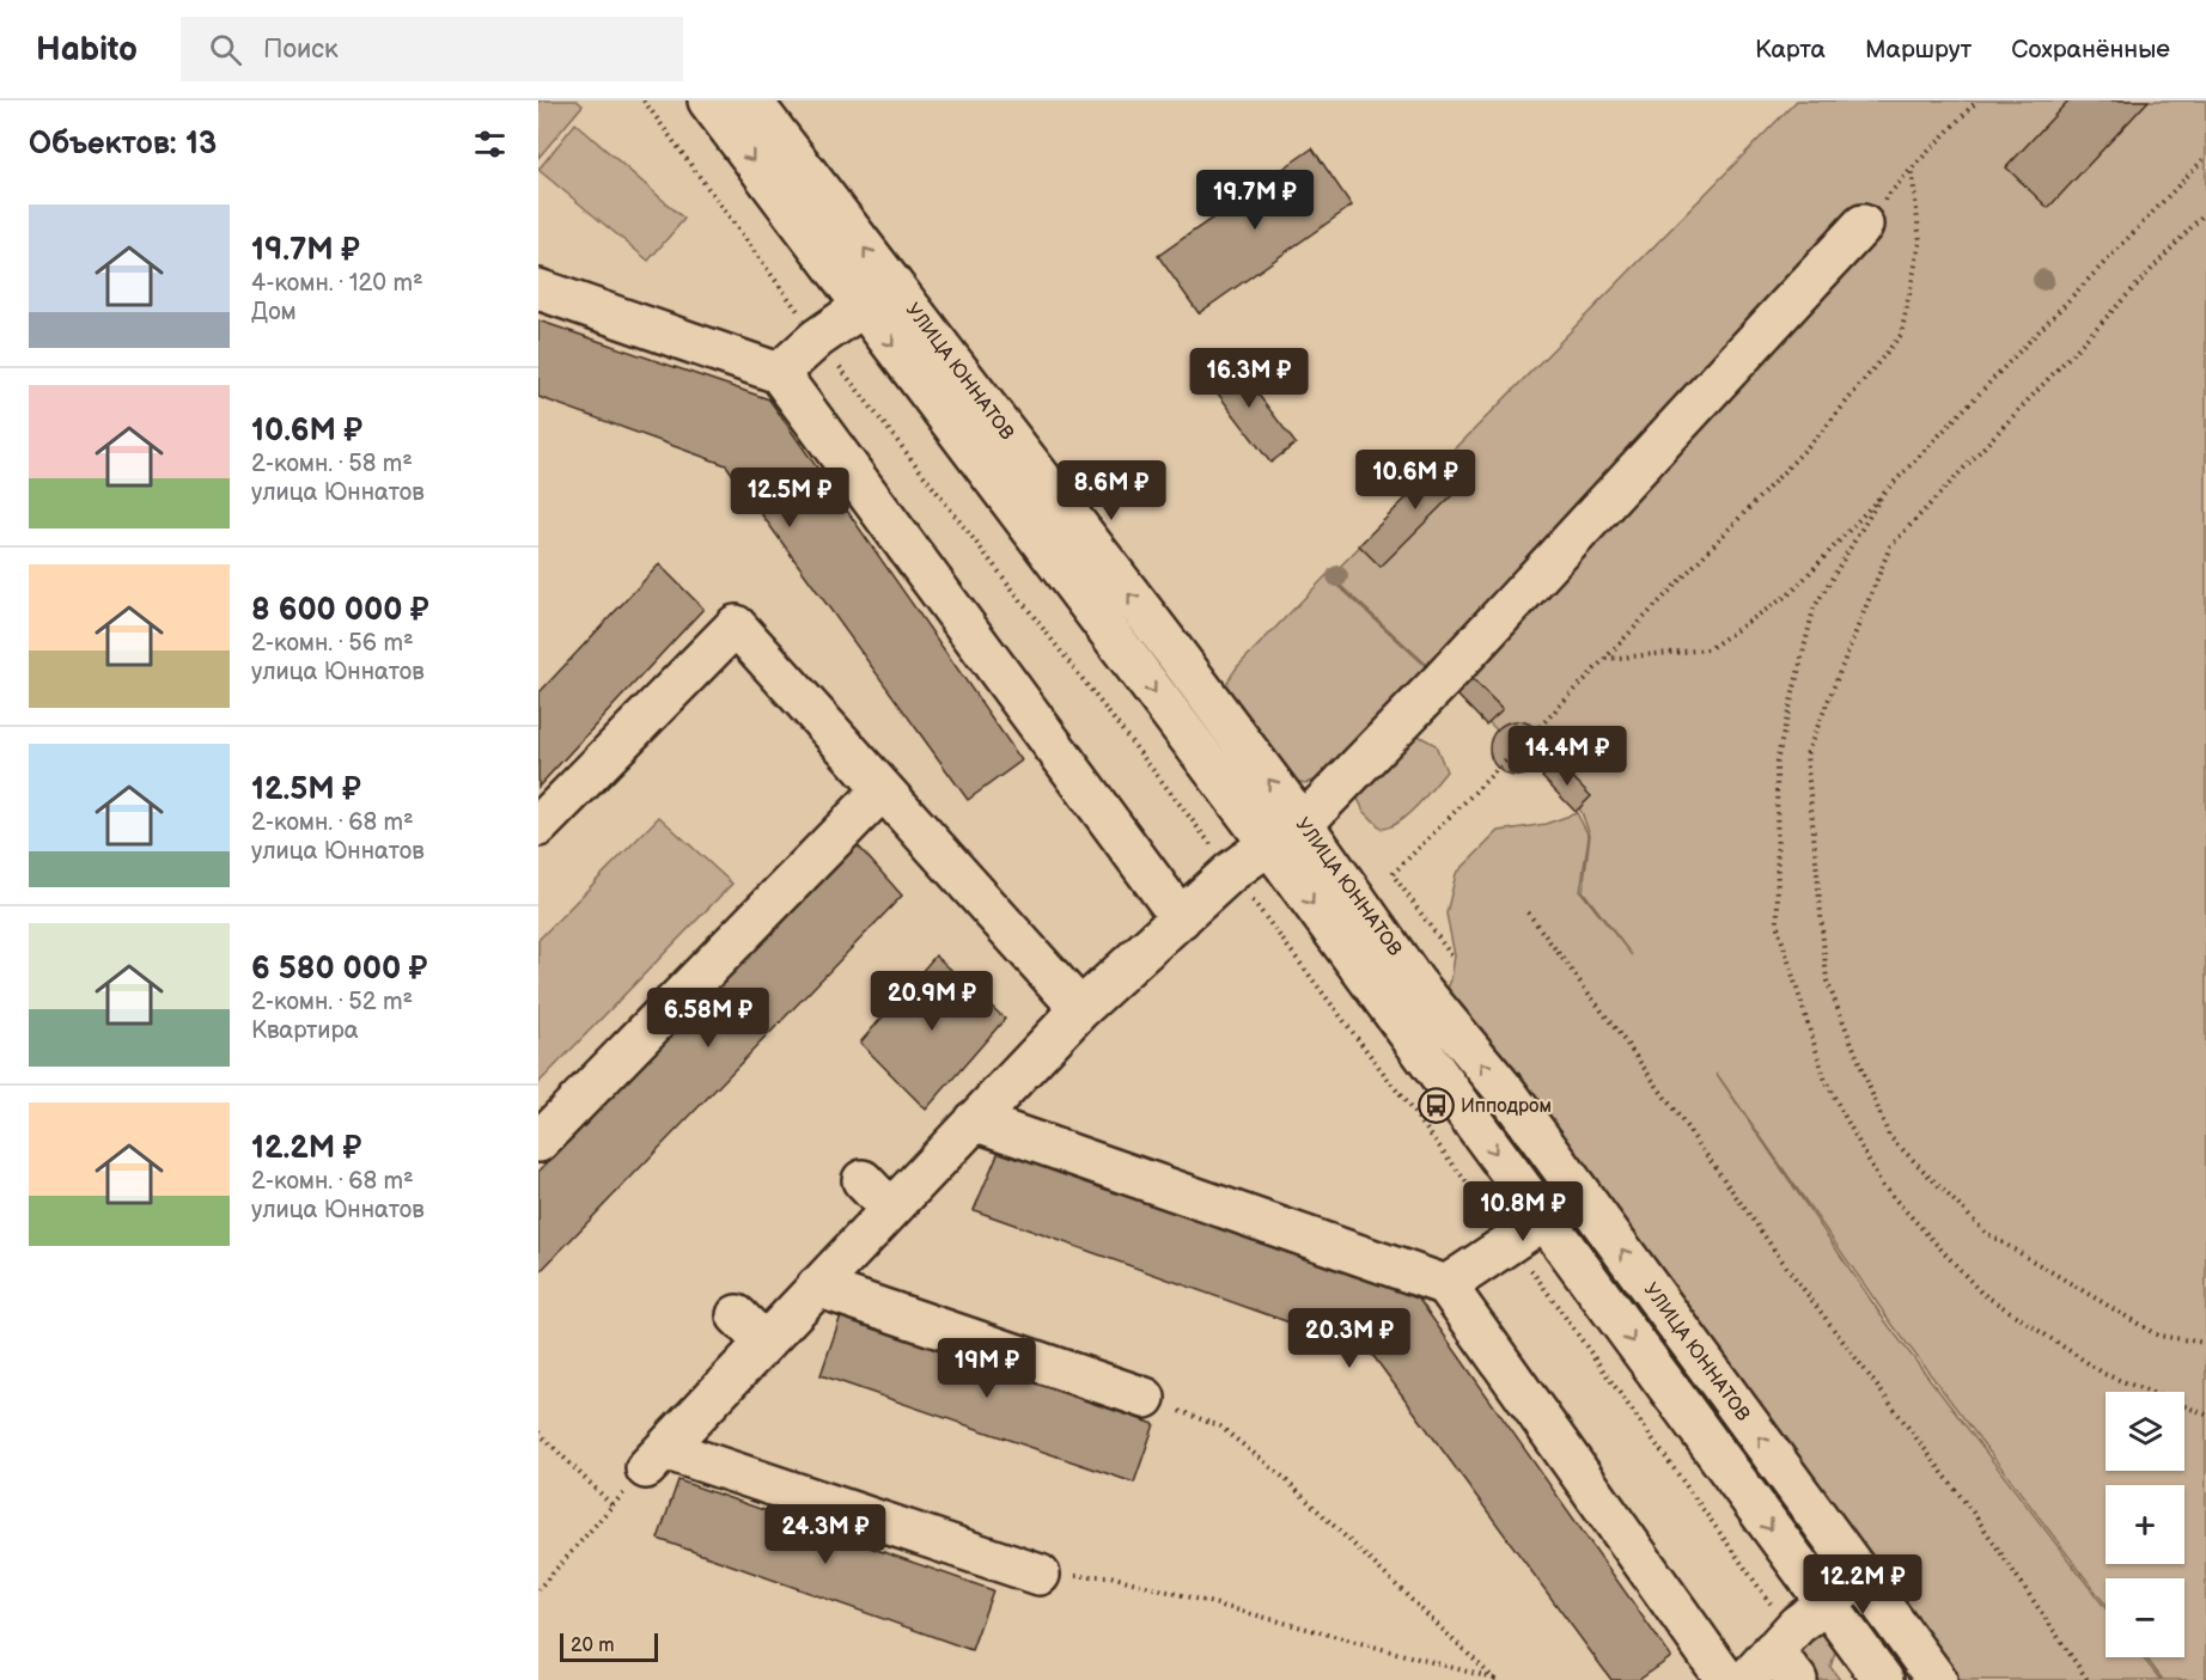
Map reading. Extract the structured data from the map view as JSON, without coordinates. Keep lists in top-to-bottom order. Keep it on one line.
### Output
{"streets":{"main road":["УЛИЦА ЮННАТОВ"]},"places":{"bus stop":["Ипподром"]},"scale_bar":"20 m","page":{"header":"Habito","search":"Поиск","nav":["Карта","Маршрут","Сохранённые"],"heading":"Объектов: 13","price":["19.7M ₽","16.3M ₽","10.6M ₽","8.6M ₽","12.5M ₽","14.4M ₽","20.9M ₽","6.58M ₽","10.8M ₽","20.3M ₽","19M ₽","24.3M ₽","12.2M ₽"],"list":[{"name":"19.7M ₽","note":"4-комн. · 120 m² · Дом"},{"name":"10.6M ₽","note":"2-комн. · 58 m² · улица Юннатов"},{"name":"8 600 000 ₽","note":"2-комн. · 56 m² · улица Юннатов"},{"name":"12.5M ₽","note":"2-комн. · 68 m² · улица Юннатов"},{"name":"6 580 000 ₽","note":"2-комн. · 52 m² · Квартира"},{"name":"12.2M ₽","note":"2-комн. · 68 m² · улица Юннатов"}],"map_buttons":["+","−"],"scale":"20 m"}}
